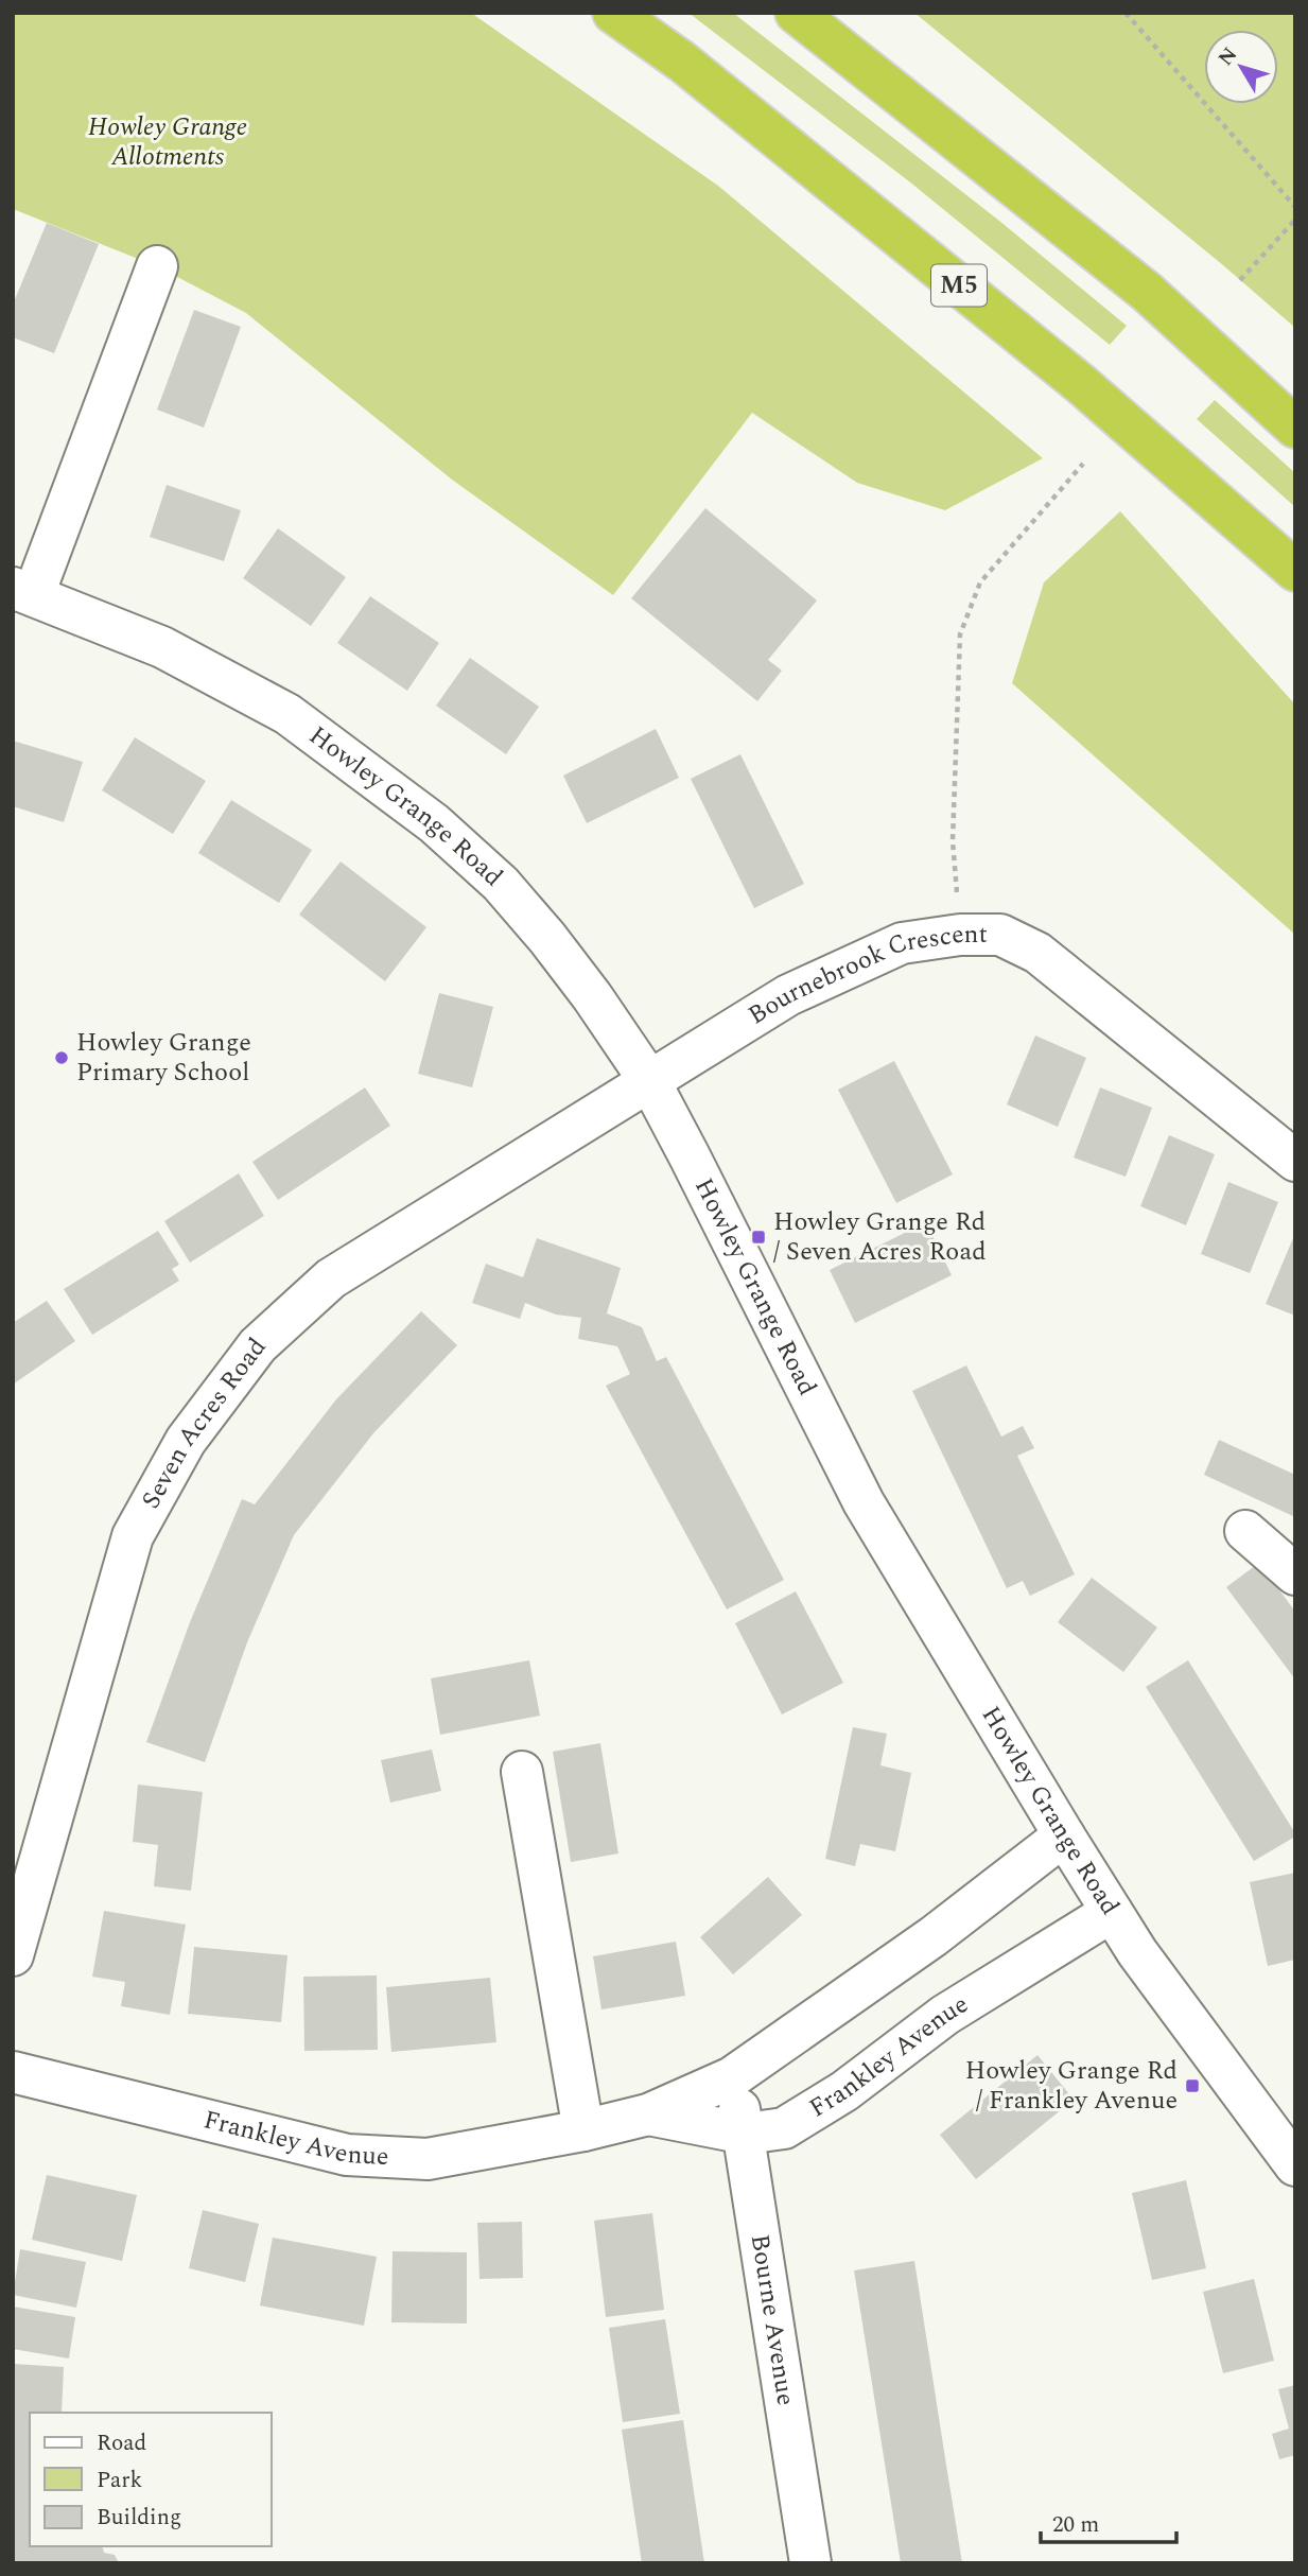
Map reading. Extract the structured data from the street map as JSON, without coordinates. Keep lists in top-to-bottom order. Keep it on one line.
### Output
{"streets":{"highway":["M5"],"street":["Howley Grange Road","Bournebrook Crescent","Seven Acres Road","Frankley Avenue","Bourne Avenue"]},"crossings":[["Howley Grange Road","Bournebrook Crescent"],["Howley Grange Road","Seven Acres Road"],["Howley Grange Road","Frankley Avenue"],["Bournebrook Crescent","Seven Acres Road"],["Frankley Avenue","Bourne Avenue"]],"parks":["Howley Grange Allotments"],"places":{"other":["Howley Grange Primary School"],"transit":["Howley Grange Rd / Seven Acres Road","Howley Grange Rd / Frankley Avenue"]},"legend":["Road","Park","Building"],"scale_bar":"20 m","north":"top left"}
